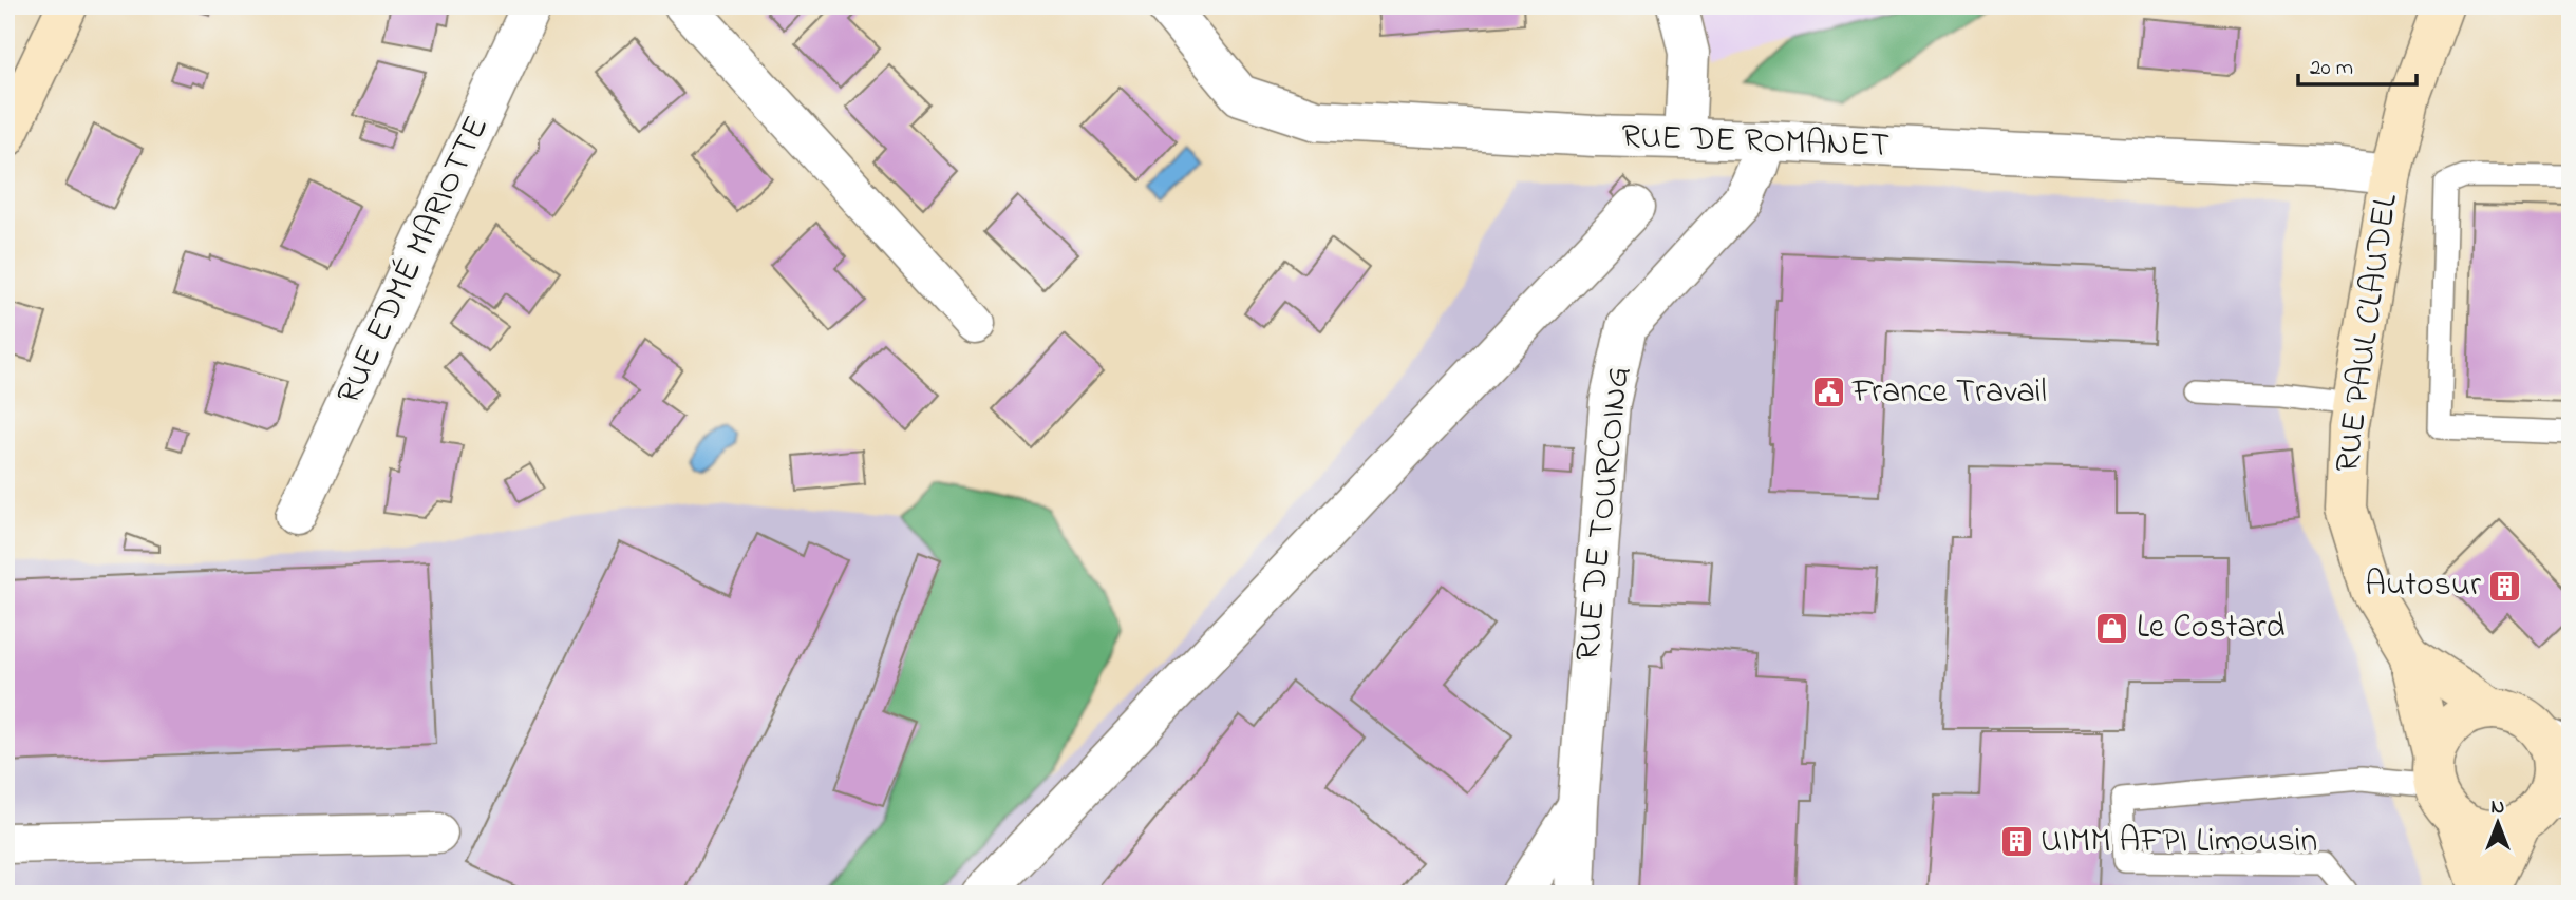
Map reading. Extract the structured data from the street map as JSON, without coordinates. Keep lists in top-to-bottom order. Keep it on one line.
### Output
{"streets":{"street":["RUE DE ROMANET","RUE EDMÉ MARIOTTE","RUE PAUL CLAUDEL","RUE DE TOURCOING"]},"crossings":[["RUE DE ROMANET","RUE PAUL CLAUDEL"],["RUE DE ROMANET","RUE DE TOURCOING"]],"places":{"public building":["France Travail"],"building":["Autosur","UIMM AFPI Limousin"],"shop":["Le Costard"]},"scale_bar":"20 m","north":"top"}
